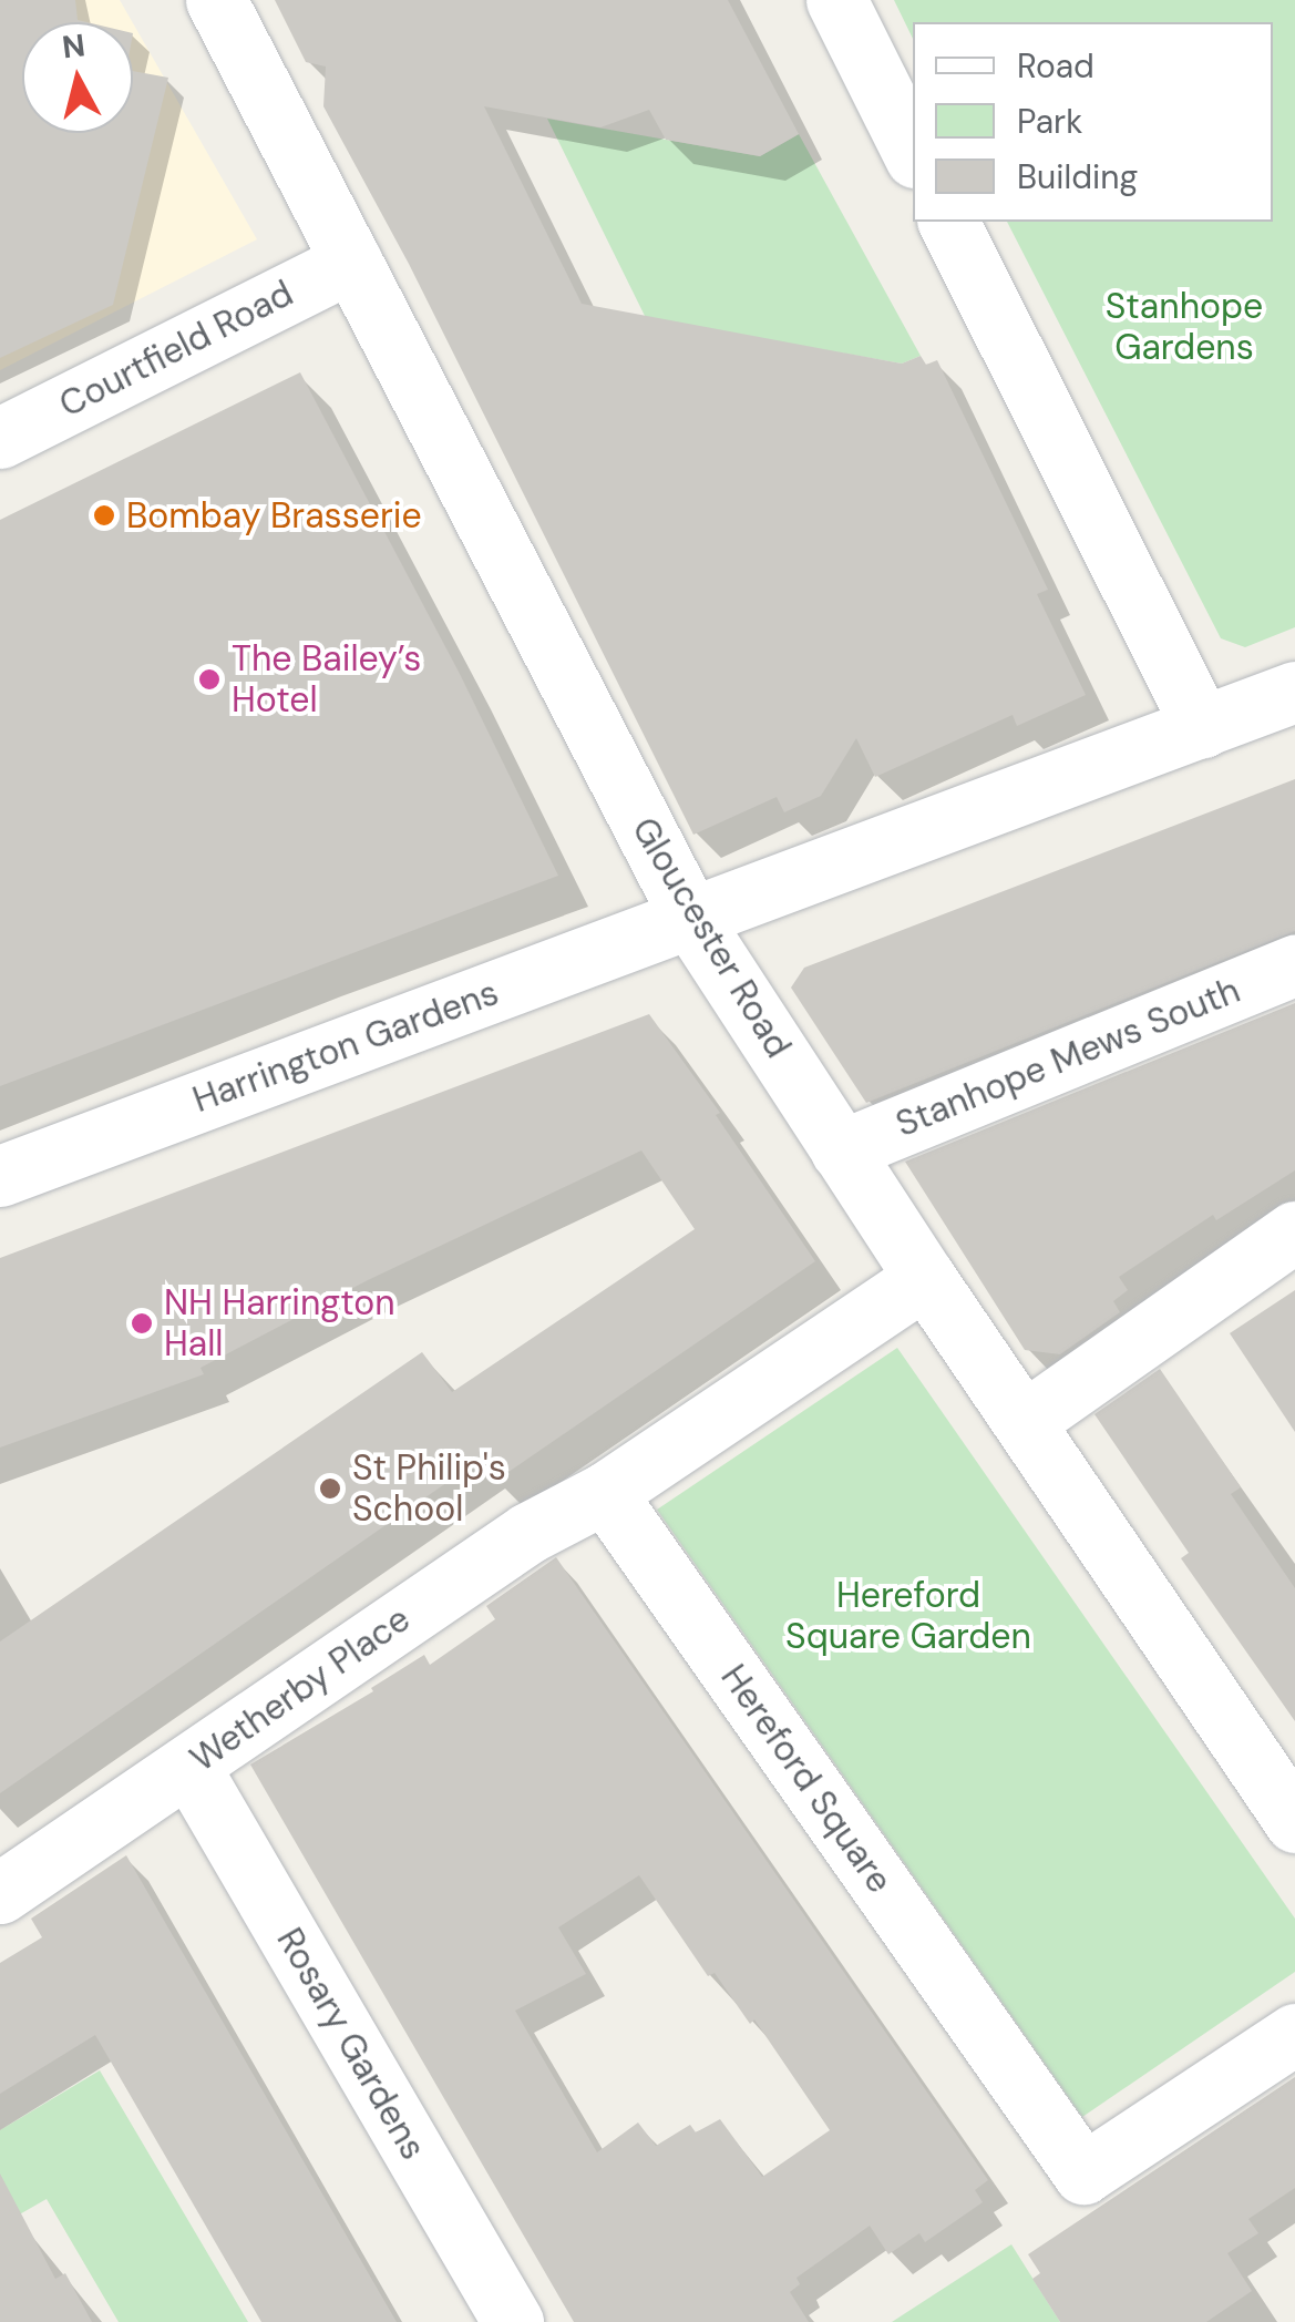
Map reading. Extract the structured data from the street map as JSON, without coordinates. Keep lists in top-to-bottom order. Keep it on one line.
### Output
{"streets":{"street":["Courtfield Road","Gloucester Road","Harrington Gardens","Stanhope Mews South","Wetherby Place","Hereford Square","Rosary Gardens"]},"crossings":[["Courtfield Road","Gloucester Road"],["Gloucester Road","Harrington Gardens"],["Gloucester Road","Stanhope Mews South"],["Wetherby Place","Hereford Square"],["Wetherby Place","Rosary Gardens"]],"parks":["Stanhope Gardens","Hereford Square Garden"],"places":["Bombay Brasserie","The Bailey’s Hotel","NH Harrington Hall","St Philip's School"],"legend":["Road","Park","Building"],"north":"top"}
